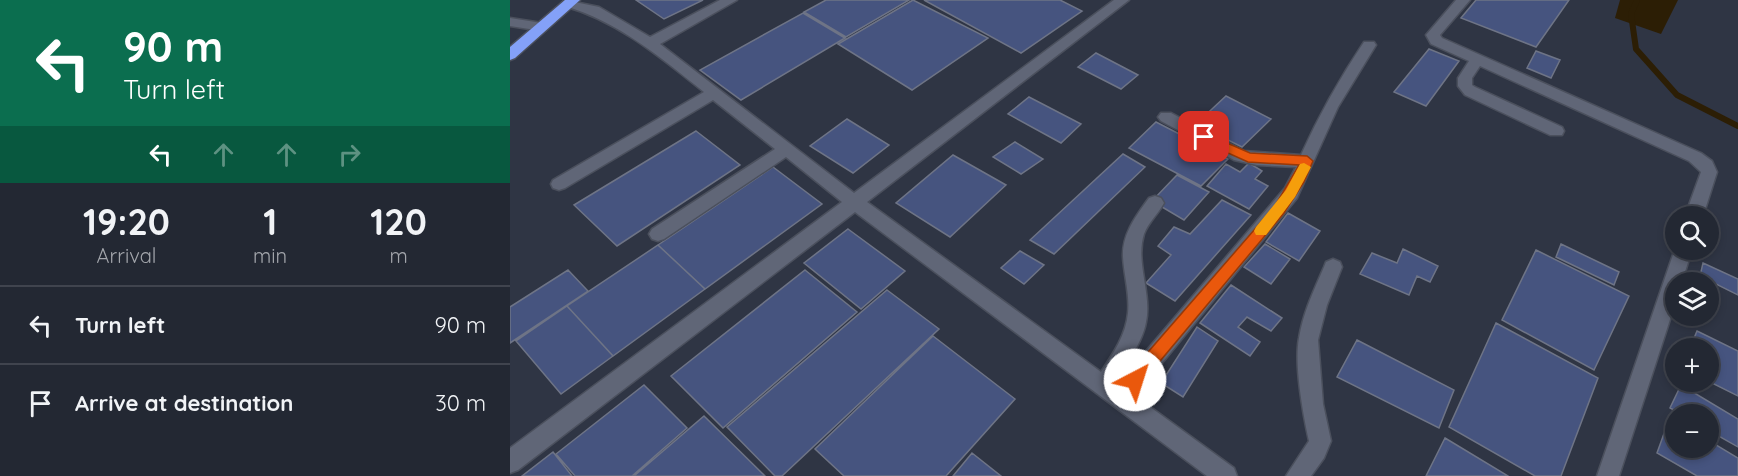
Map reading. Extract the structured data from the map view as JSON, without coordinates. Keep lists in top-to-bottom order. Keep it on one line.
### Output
{"page":{"turn":["90 m","Turn left"],"eta":["19:20","Arrival","1","min","120","m"],"map_buttons":["+","−"],"list":[{"name":"Turn left","value":"90 m"},{"name":"Arrive at destination","value":"30 m"}]}}
